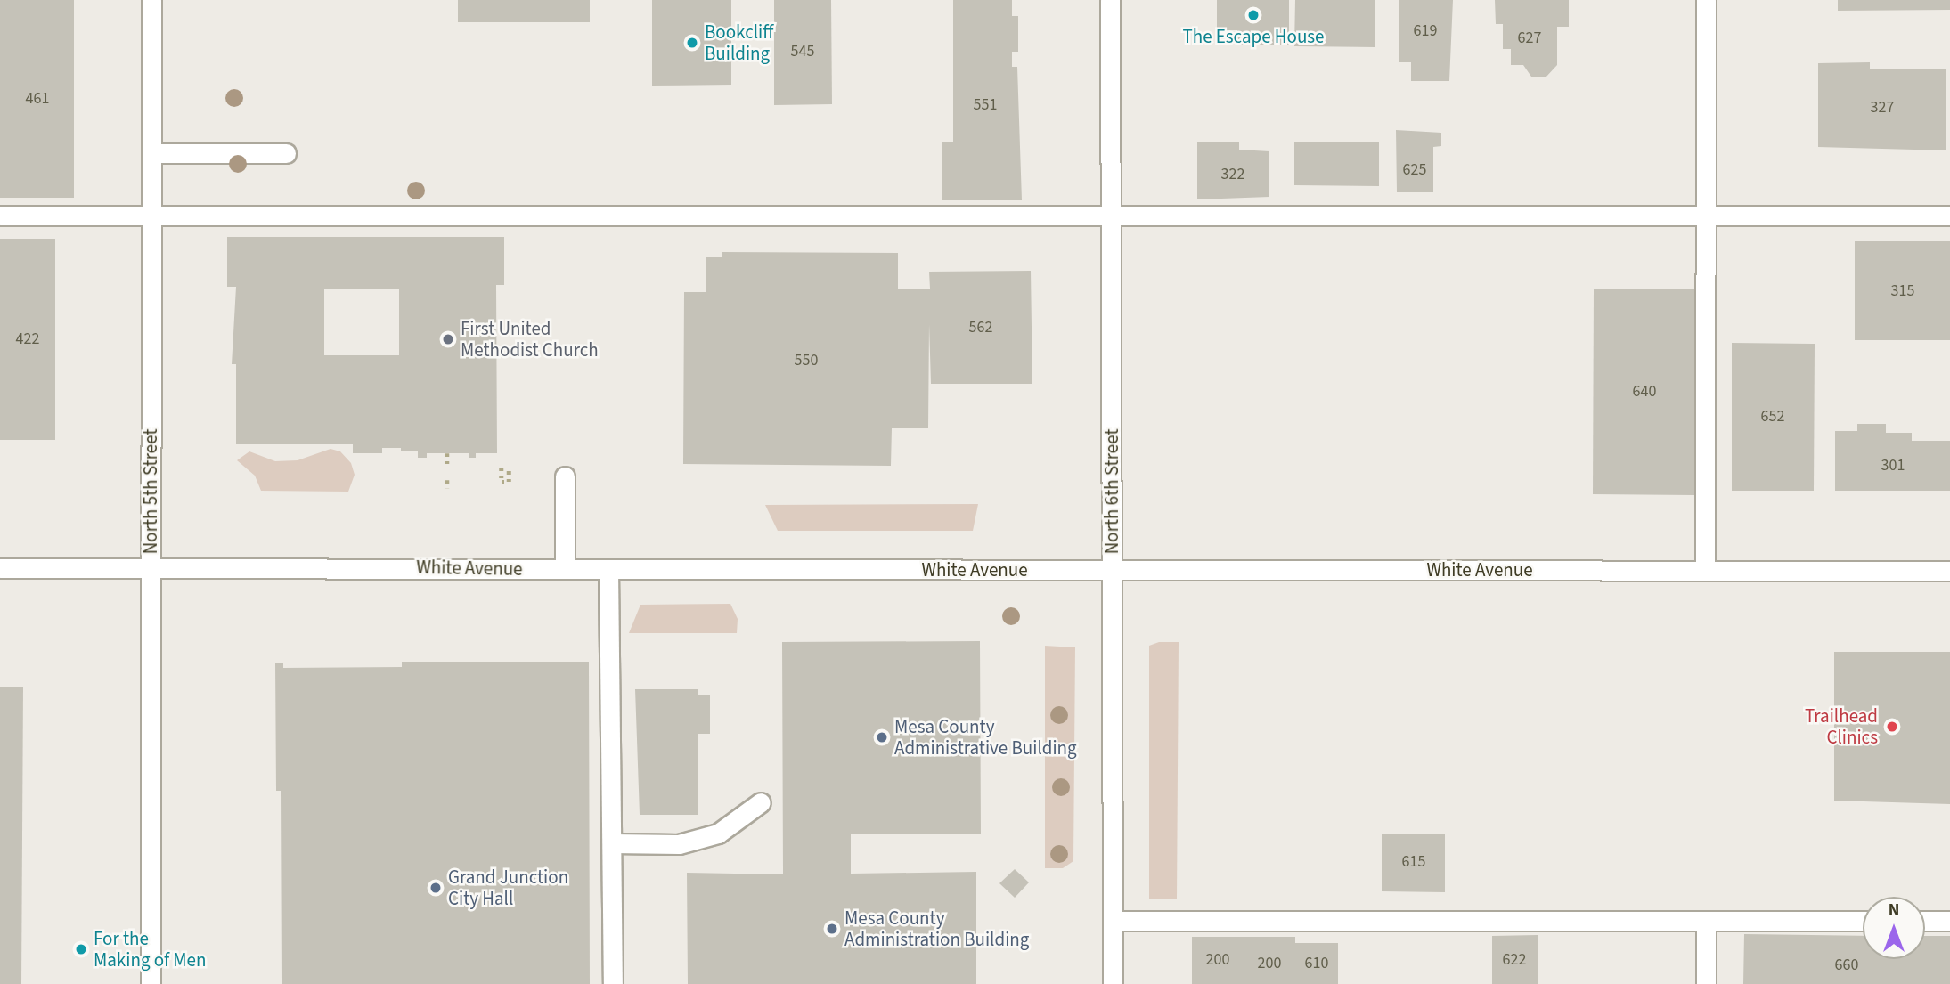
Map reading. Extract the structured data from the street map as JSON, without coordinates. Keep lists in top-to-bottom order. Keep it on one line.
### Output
{"streets":{"street":["North 5th Street","North 6th Street","White Avenue"]},"crossings":[["North 5th Street","White Avenue"],["North 6th Street","White Avenue"]],"places":["The Escape House","Bookcliff Building","First United Methodist Church","Trailhead Clinics","Mesa County Administrative Building","Grand Junction City Hall","Mesa County Administration Building","For the Making of Men"],"house_numbers":["619","627","545","461","551","327","625","322","315","562","422","550","640","652","301","615","200","622","200","610","660"],"north":"top"}
